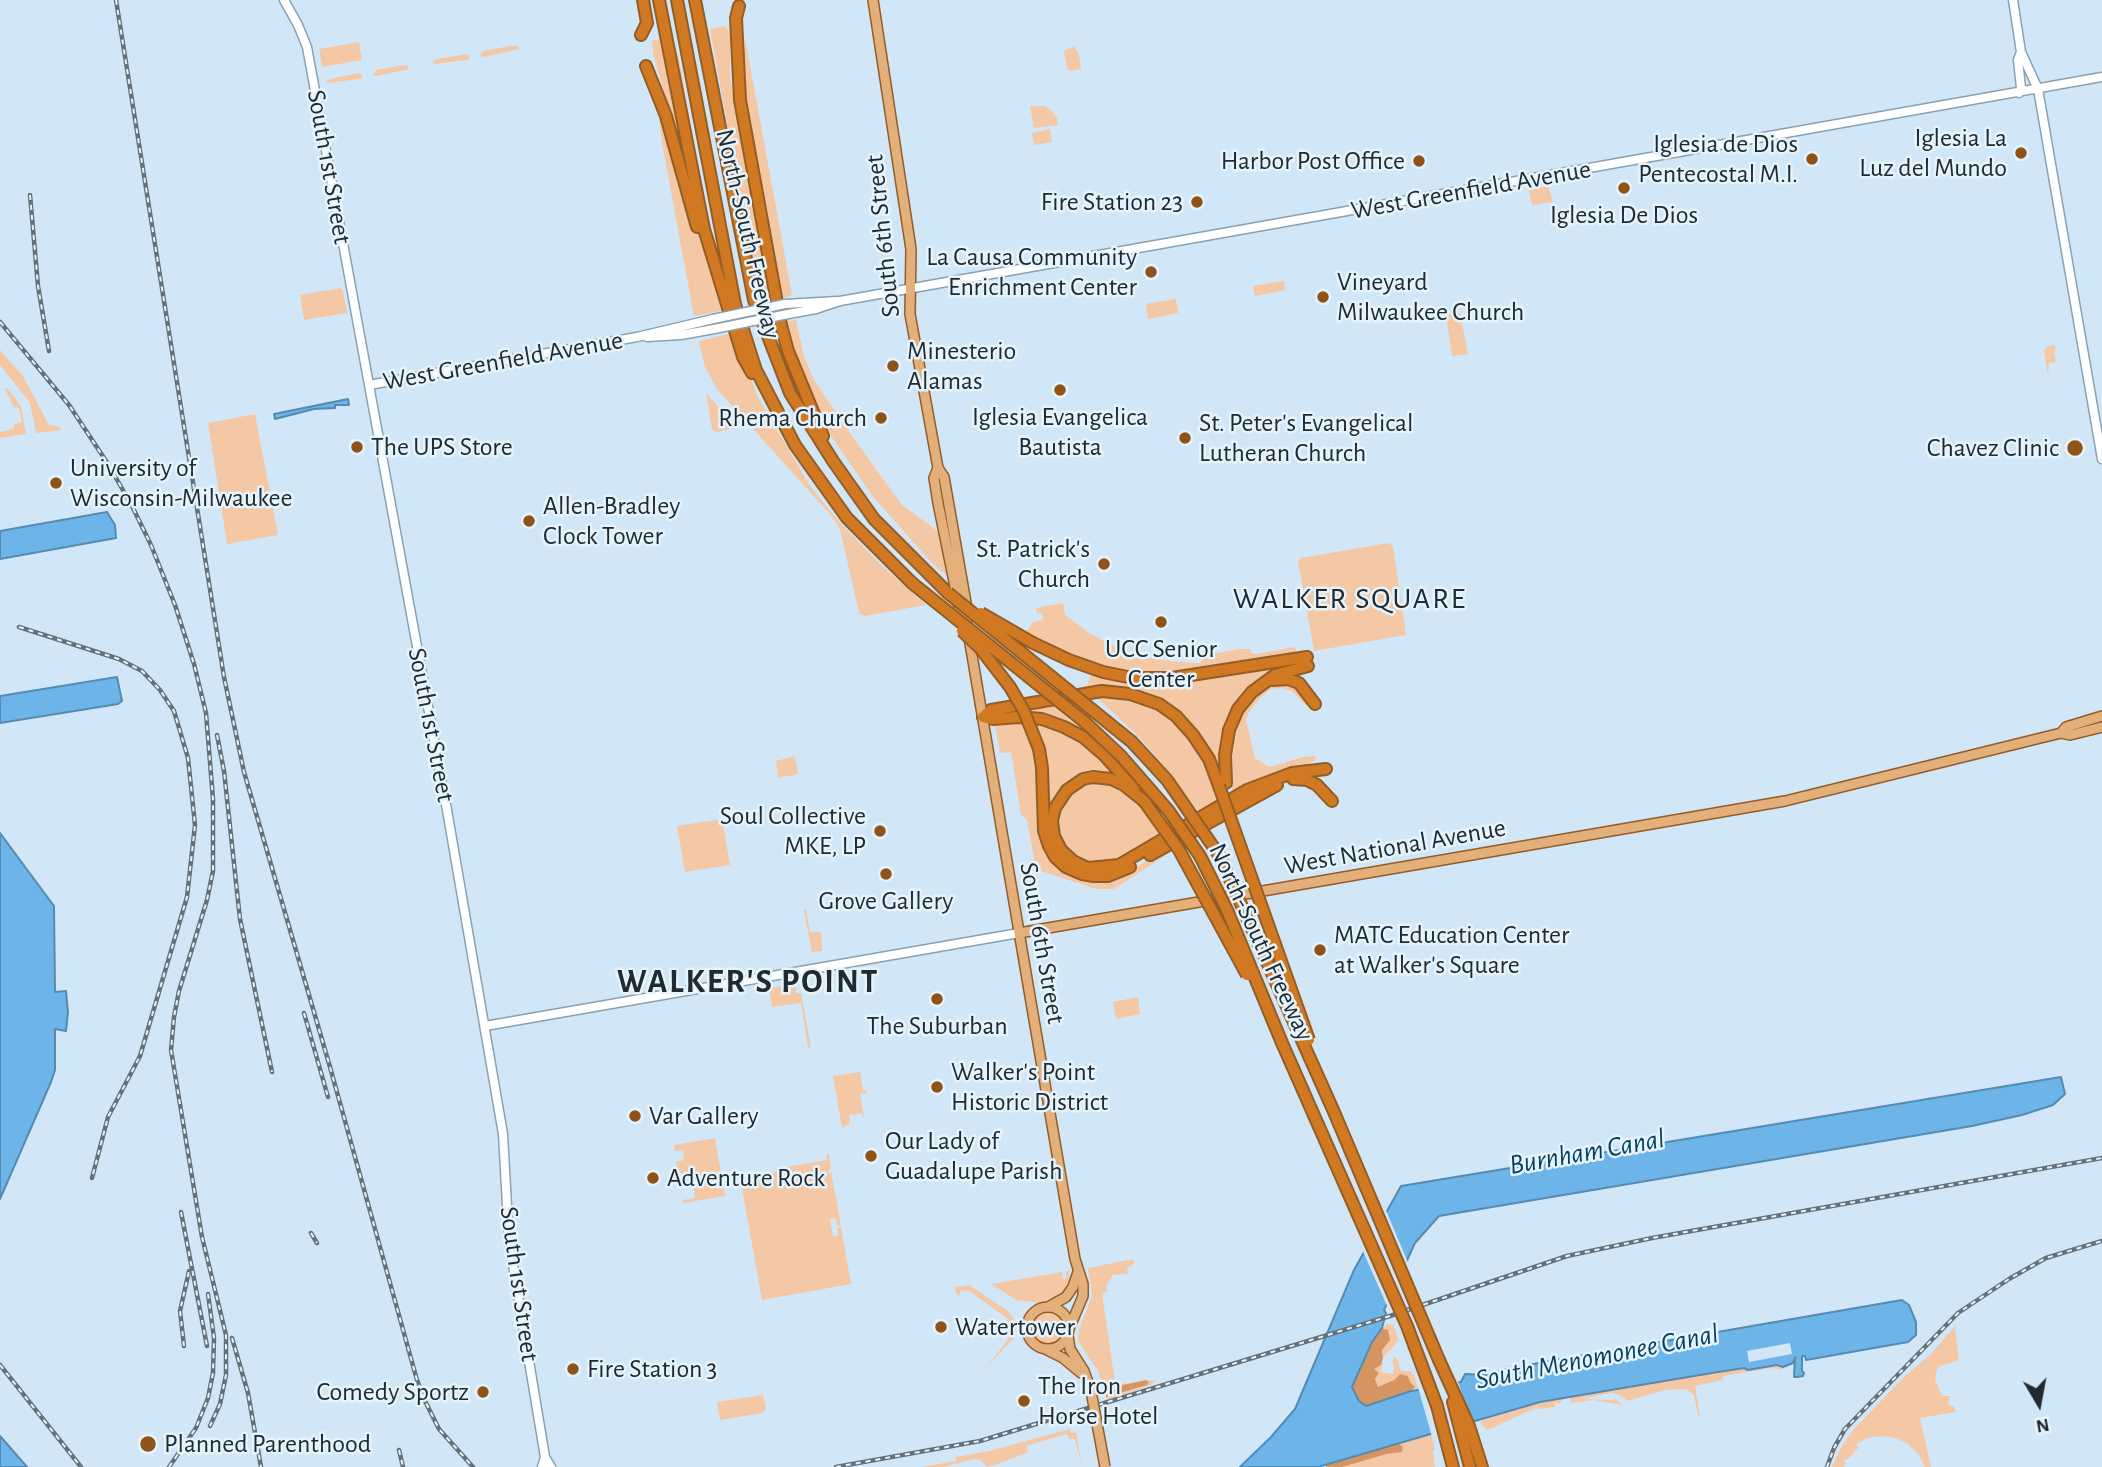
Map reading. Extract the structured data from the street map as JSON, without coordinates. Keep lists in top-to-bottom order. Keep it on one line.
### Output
{"streets":{"highway":["North-South Freeway"],"main road":["South 1st Street","West Greenfield Avenue","South 6th Street","West National Avenue"]},"crossings":[["South 1st Street","West Greenfield Avenue"],["South 1st Street","West National Avenue"],["West Greenfield Avenue","South 6th Street"],["South 6th Street","West National Avenue"]],"districts":["WALKER SQUARE","WALKER'S POINT"],"water":["Burnham Canal","South Menomonee Canal"],"places":["Iglesia La Luz del Mundo","Iglesia de Dios Pentecostal M.I.","Harbor Post Office","Iglesia De Dios","Fire Station 23","La Causa Community Enrichment Center","Vineyard Milwaukee Church","Minesterio Alamas","Iglesia Evangelica Bautista","Rhema Church","St. Peter's Evangelical Lutheran Church","The UPS Store","Chavez Clinic","University of Wisconsin-Milwaukee","Allen-Bradley Clock Tower","St. Patrick's Church","UCC Senior Center","Soul Collective MKE, LP","Grove Gallery","MATC Education Center at Walker's Square","The Suburban","Walker's Point Historic District","Var Gallery","Our Lady of Guadalupe Parish","Adventure Rock","Watertower","Fire Station 3","Comedy Sportz","The Iron Horse Hotel","Planned Parenthood"],"north":"bottom"}
